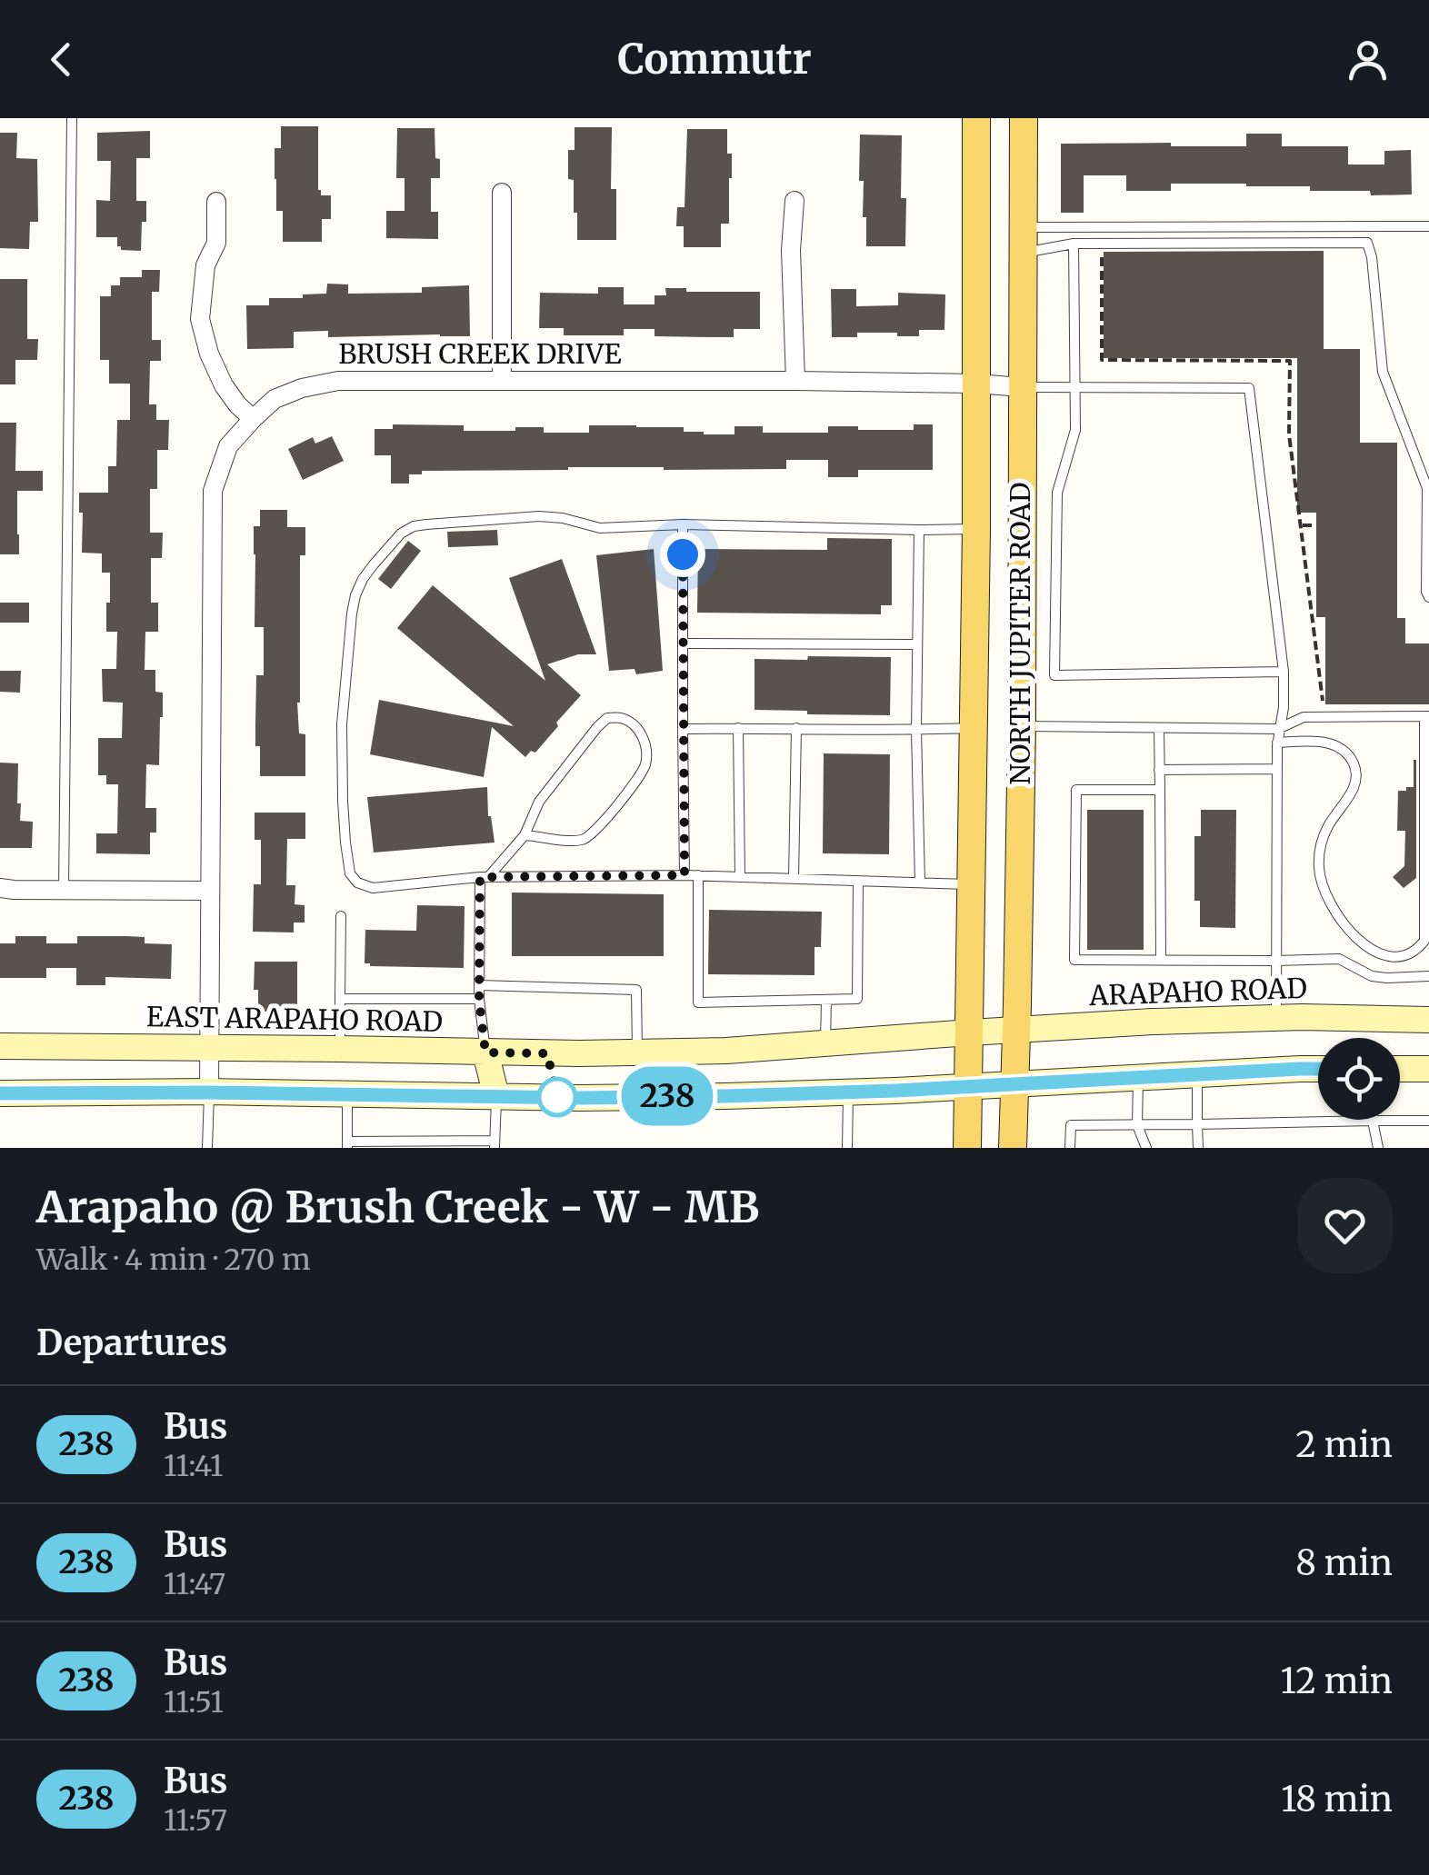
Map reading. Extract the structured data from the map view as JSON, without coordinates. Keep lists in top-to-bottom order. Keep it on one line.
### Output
{"streets":{"main road":["NORTH JUPITER ROAD","ARAPAHO ROAD","EAST ARAPAHO ROAD"],"street":["BRUSH CREEK DRIVE"]},"crossings":[["BRUSH CREEK DRIVE","NORTH JUPITER ROAD"],["BRUSH CREEK DRIVE","EAST ARAPAHO ROAD"],["NORTH JUPITER ROAD","ARAPAHO ROAD"],["NORTH JUPITER ROAD","EAST ARAPAHO ROAD"],["ARAPAHO ROAD","EAST ARAPAHO ROAD"]],"lines":["bus line 238"],"page":{"header":"Commutr","on_map":"238","heading":[["Arapaho @ Brush Creek - W - MB","Walk · 4 min · 270 m"],"Departures"],"list":[{"mark":"238","name":"Bus","note":"11:41","value":"2 min"},{"mark":"238","name":"Bus","note":"11:47","value":"8 min"},{"mark":"238","name":"Bus","note":"11:51","value":"12 min"},{"mark":"238","name":"Bus","note":"11:57","value":"18 min"}]}}
